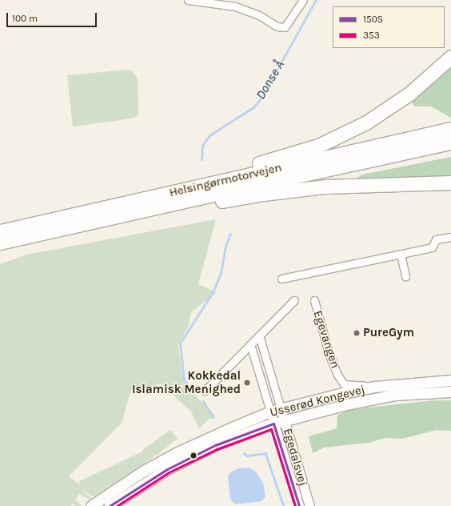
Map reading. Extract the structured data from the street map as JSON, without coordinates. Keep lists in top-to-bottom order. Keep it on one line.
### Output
{"streets":{"highway":["Helsingørmotorvejen"],"main road":["Usserød Kongevej"],"street":["Egevangen","Egedalsvej"]},"crossings":[["Egevangen","Usserød Kongevej"],["Usserød Kongevej","Egedalsvej"]],"water":["Donse Å"],"places":["PureGym","Kokkedal Islamisk Menighed"],"lines":["transit line 150S","transit line 353"],"legend":["150S","353"],"scale_bar":"100 m"}
